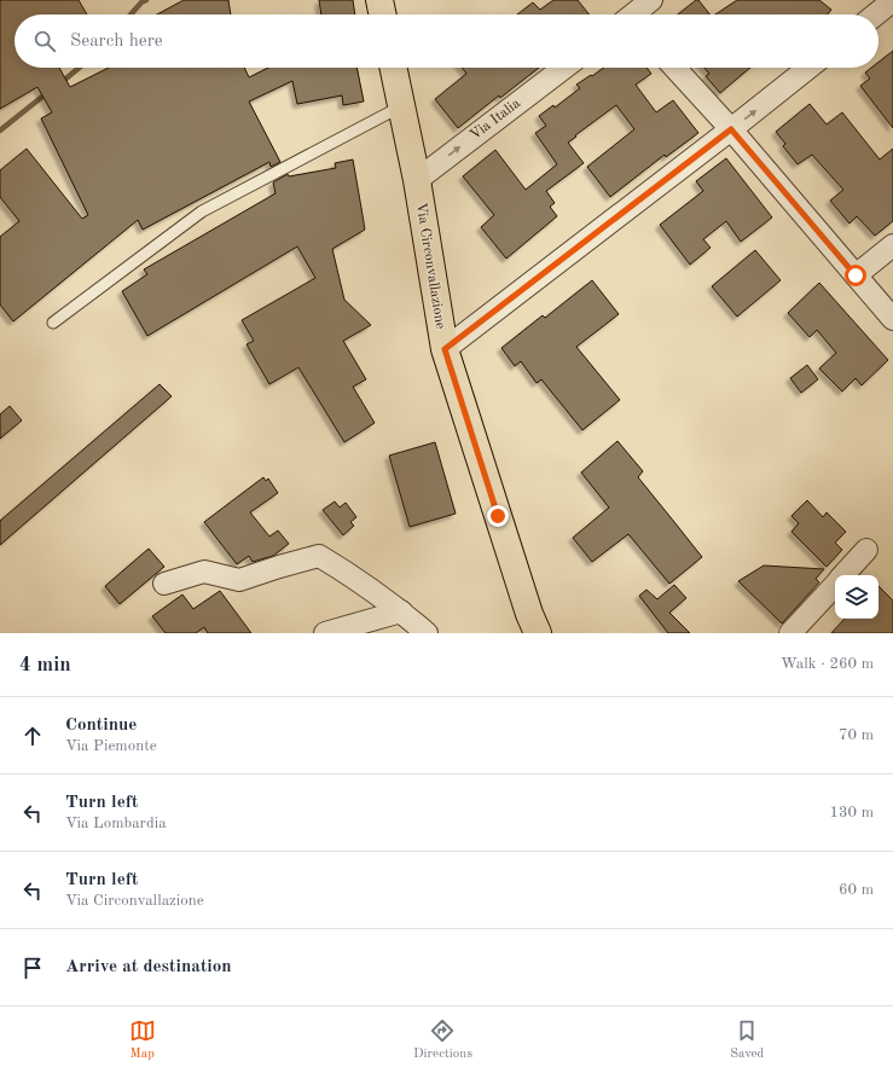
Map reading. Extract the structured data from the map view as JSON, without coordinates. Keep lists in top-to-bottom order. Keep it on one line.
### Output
{"streets":{"main road":["Via Circonvallazione"],"street":["Via Italia"]},"crossings":[["Via Italia","Via Circonvallazione"]],"page":{"search":"Search here","heading":["4 min","Walk · 260 m"],"list":[["Continue","Via Piemonte","70 m"],["Turn left","Via Lombardia","130 m"],["Turn left","Via Circonvallazione","60 m"],"Arrive at destination"],"nav":["Map","Directions","Saved"]}}
